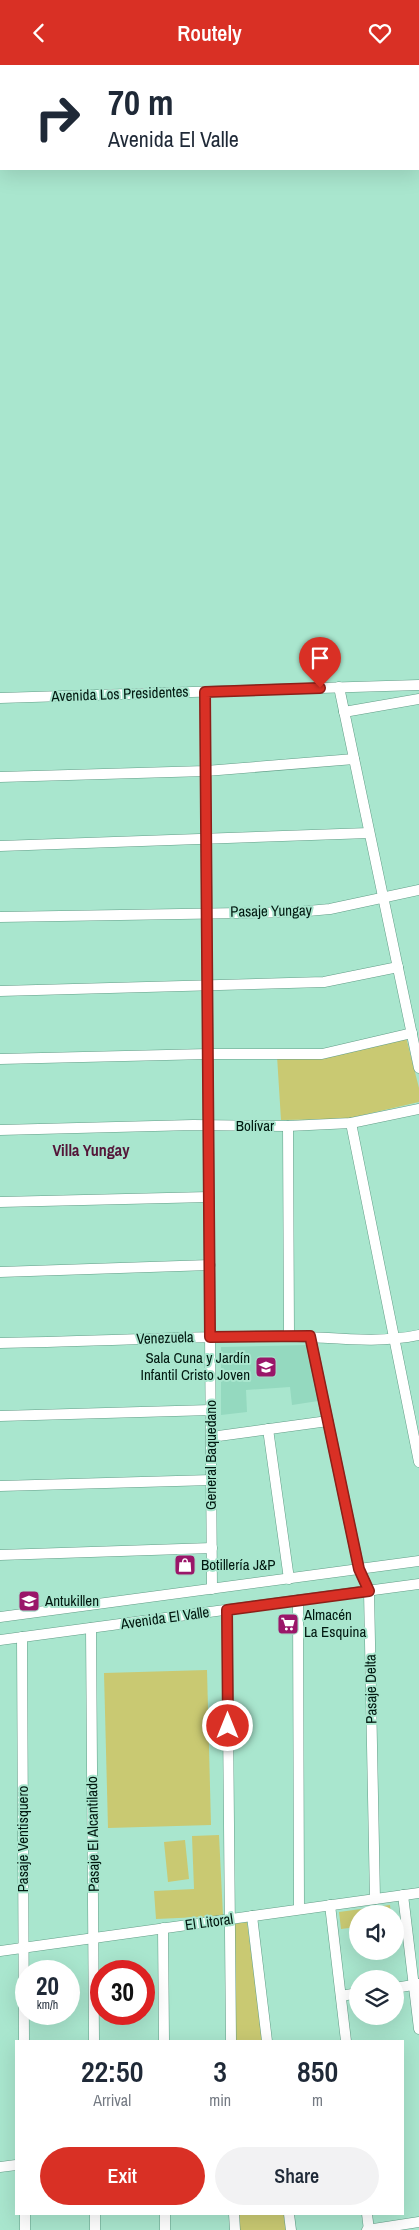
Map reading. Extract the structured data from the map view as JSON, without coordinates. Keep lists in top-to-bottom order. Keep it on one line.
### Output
{"streets":{"street":["Avenida Los Presidentes","Pasaje Yungay","Bolívar","Venezuela","General Baquedano","Avenida El Valle","Pasaje Delta","Pasaje El Alcantilado","Pasaje Ventisquero","El Litoral"]},"crossings":[["Avenida Los Presidentes","General Baquedano"],["Pasaje Yungay","General Baquedano"],["Bolívar","General Baquedano"],["Venezuela","General Baquedano"],["Venezuela","Pasaje Delta"],["General Baquedano","Avenida El Valle"],["Avenida El Valle","Pasaje Delta"],["Avenida El Valle","Pasaje El Alcantilado"],["Avenida El Valle","Pasaje Ventisquero"],["Pasaje Delta","El Litoral"],["Pasaje El Alcantilado","El Litoral"],["Pasaje Ventisquero","El Litoral"]],"districts":["Villa Yungay"],"places":{"school or university":["Sala Cuna y Jardín Infantil Cristo Joven","Antukillen"],"shop":["Botillería J&P"],"supermarket":["Almacén La Esquina"]},"page":{"header":"Routely","turn":["70 m","Avenida El Valle"],"speed":"20 km/h","limit":"30","eta":["22:50","Arrival","3","min","850","m"],"buttons":["Exit","Share"]}}
